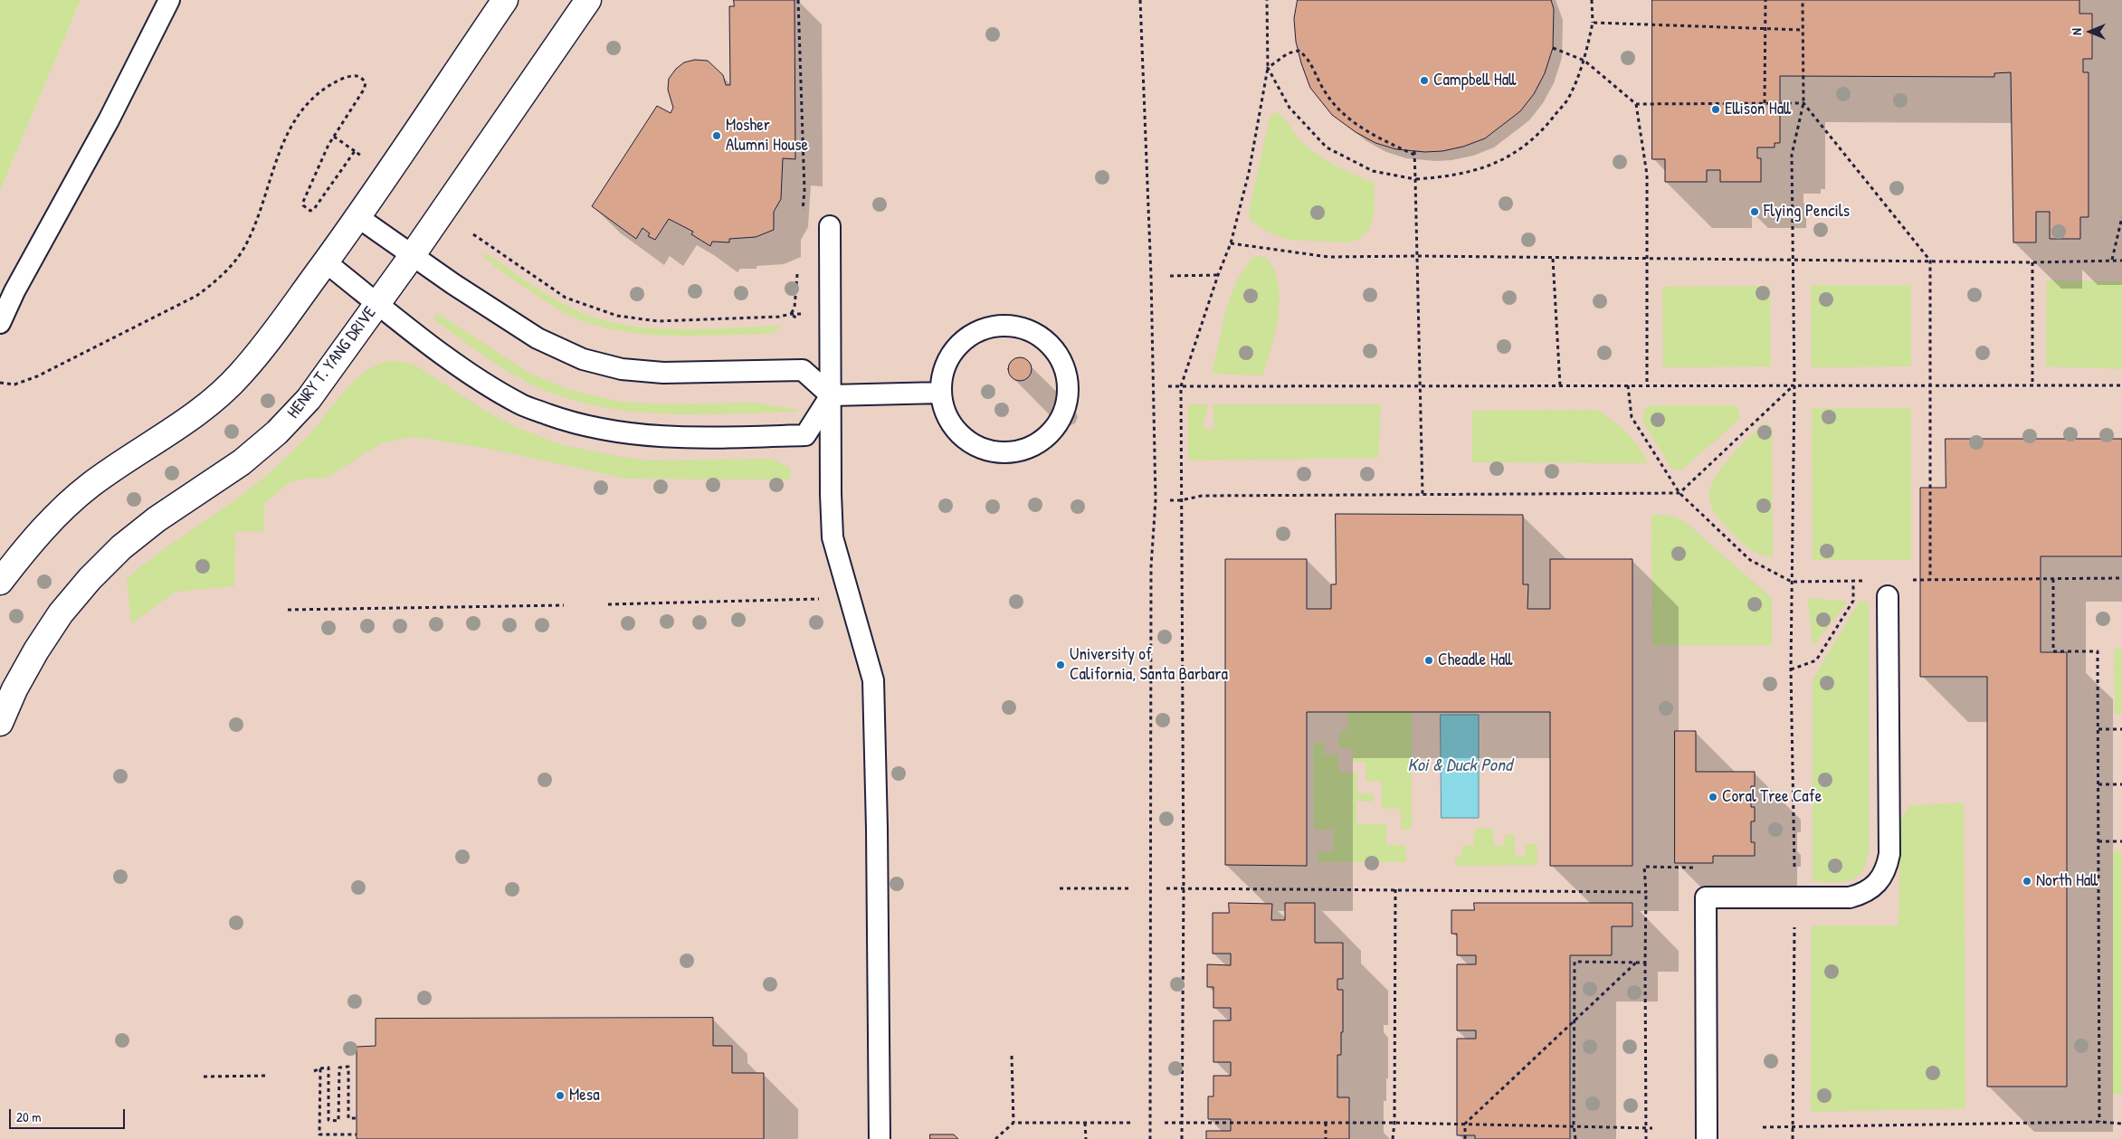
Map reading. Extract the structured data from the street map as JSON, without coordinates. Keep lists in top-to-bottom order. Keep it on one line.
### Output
{"streets":{"main road":["HENRY T. YANG DRIVE"]},"water":["Koi & Duck Pond"],"places":["Campbell Hall","Ellison Hall","Mosher Alumni House","Flying Pencils","Cheadle Hall","University of California, Santa Barbara","Coral Tree Cafe","North Hall","Mesa"],"scale_bar":"20 m","north":"left"}
